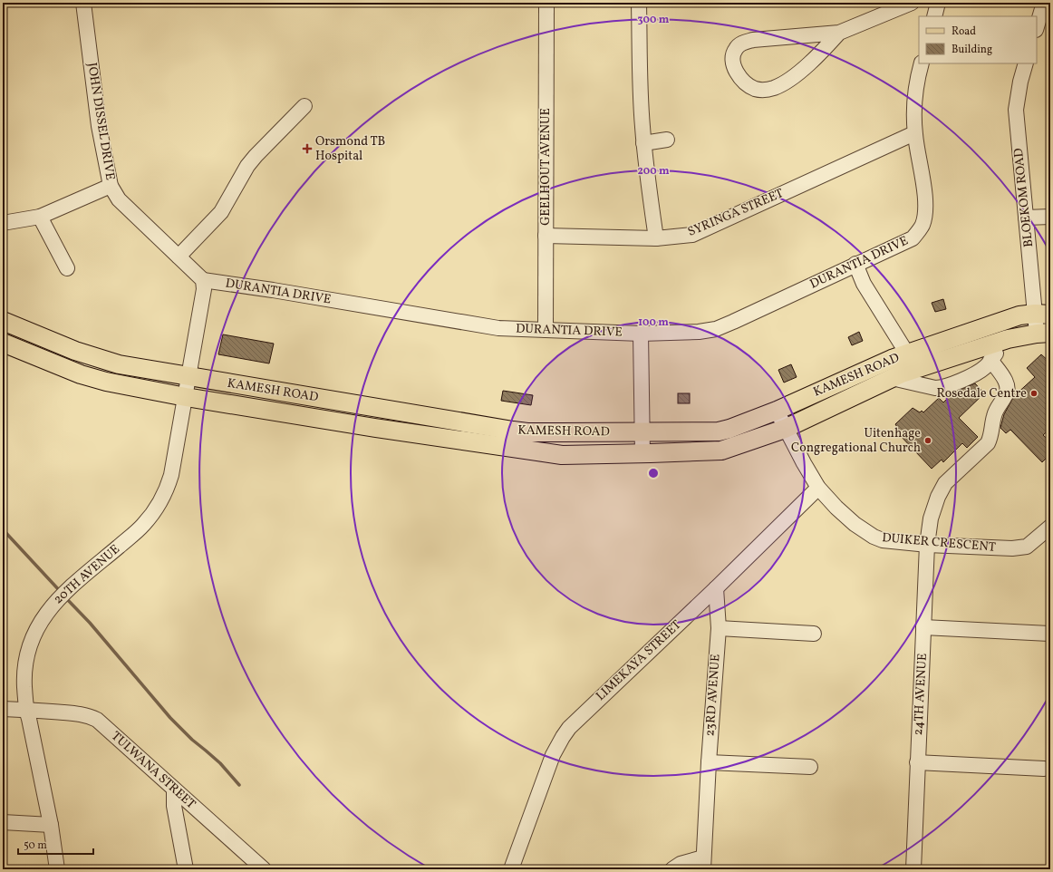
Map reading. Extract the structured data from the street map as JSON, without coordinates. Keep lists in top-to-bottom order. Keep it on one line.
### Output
{"streets":{"main road":["KAMESH ROAD"],"street":["JOHN DISSEL DRIVE","GEELHOUT AVENUE","BLOEKOM ROAD","SYRINGA STREET","DURANTIA DRIVE","DUIKER CRESCENT","20TH AVENUE","LIMEKAYA STREET","24TH AVENUE","23RD AVENUE","TULWANA STREET"]},"crossings":[["JOHN DISSEL DRIVE","DURANTIA DRIVE"],["GEELHOUT AVENUE","SYRINGA STREET"],["GEELHOUT AVENUE","DURANTIA DRIVE"],["BLOEKOM ROAD","KAMESH ROAD"],["SYRINGA STREET","DURANTIA DRIVE"],["KAMESH ROAD","DUIKER CRESCENT"],["KAMESH ROAD","20TH AVENUE"],["DUIKER CRESCENT","LIMEKAYA STREET"],["DUIKER CRESCENT","24TH AVENUE"],["20TH AVENUE","TULWANA STREET"],["LIMEKAYA STREET","23RD AVENUE"]],"places":{"health":["Orsmond TB Hospital"],"other":["Rosedale Centre","Uitenhage Congregational Church"]},"legend":["Road","Building"],"scale_bar":"50 m","rings":["300 m","200 m","100 m"]}
